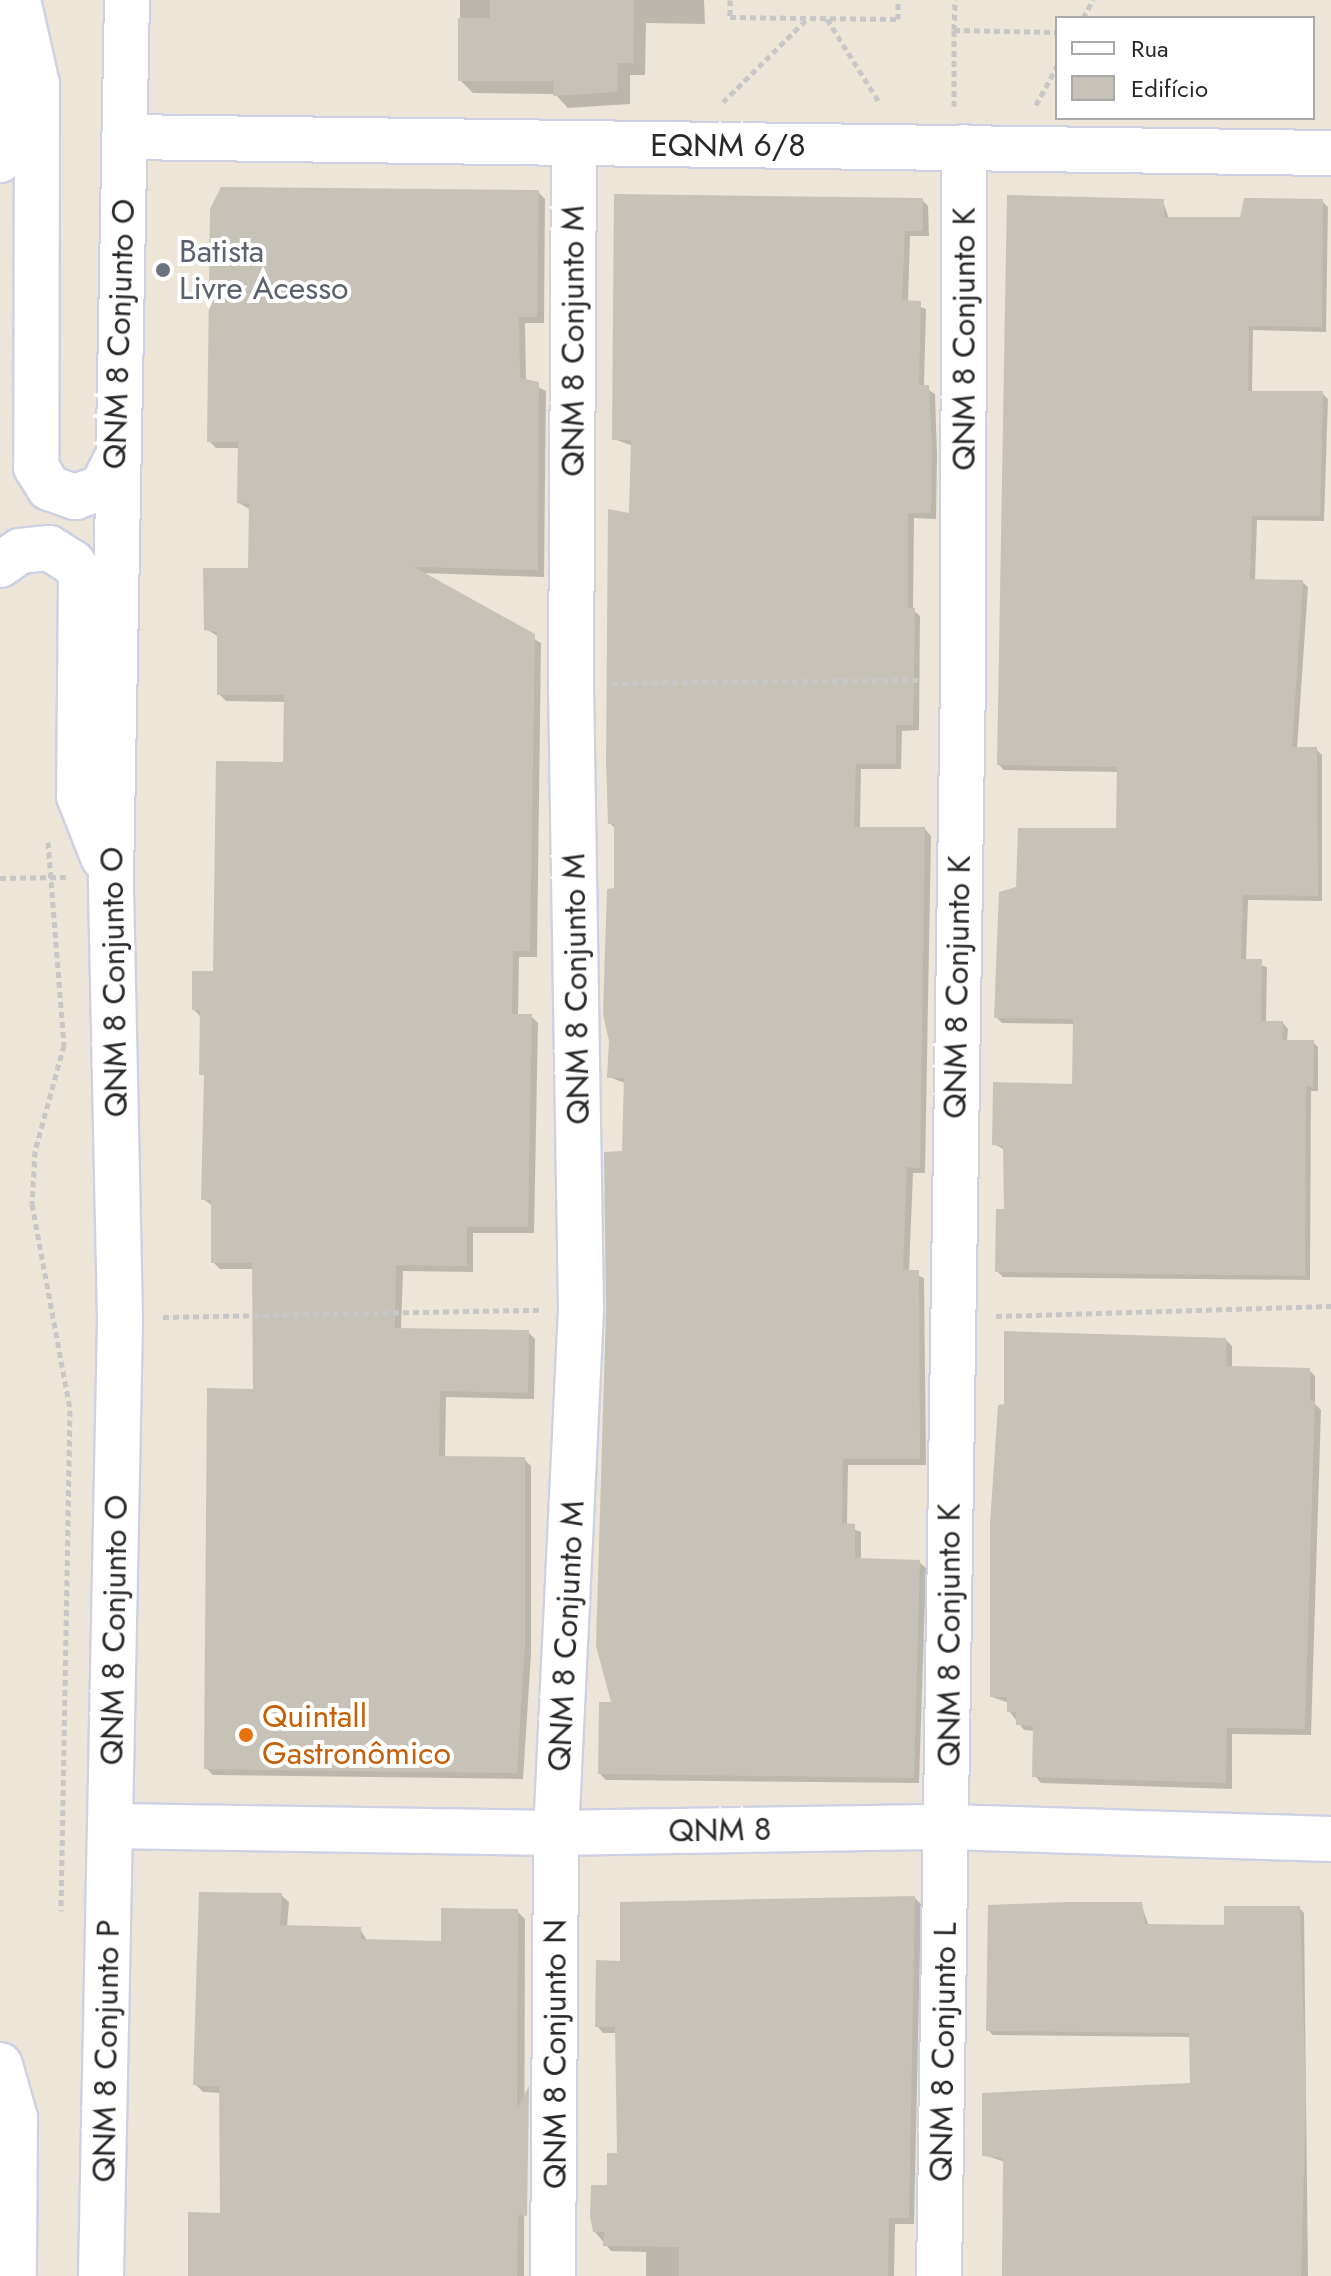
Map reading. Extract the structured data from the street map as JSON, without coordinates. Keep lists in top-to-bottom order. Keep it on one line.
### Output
{"streets":{"street":["EQNM 6/8","QNM 8 Conjunto O","QNM 8 Conjunto K","QNM 8 Conjunto M","QNM 8","QNM 8 Conjunto P","QNM 8 Conjunto L","QNM 8 Conjunto N"]},"crossings":[["EQNM 6/8","QNM 8 Conjunto O"],["EQNM 6/8","QNM 8 Conjunto K"],["EQNM 6/8","QNM 8 Conjunto M"],["QNM 8 Conjunto O","QNM 8"],["QNM 8 Conjunto O","QNM 8 Conjunto P"],["QNM 8 Conjunto K","QNM 8"],["QNM 8 Conjunto K","QNM 8 Conjunto L"],["QNM 8 Conjunto M","QNM 8"],["QNM 8 Conjunto M","QNM 8 Conjunto N"],["QNM 8","QNM 8 Conjunto P"],["QNM 8","QNM 8 Conjunto L"],["QNM 8","QNM 8 Conjunto N"]],"places":["Batista Livre Acesso","Quintall Gastronômico"],"legend":["Rua","Edifício"]}
